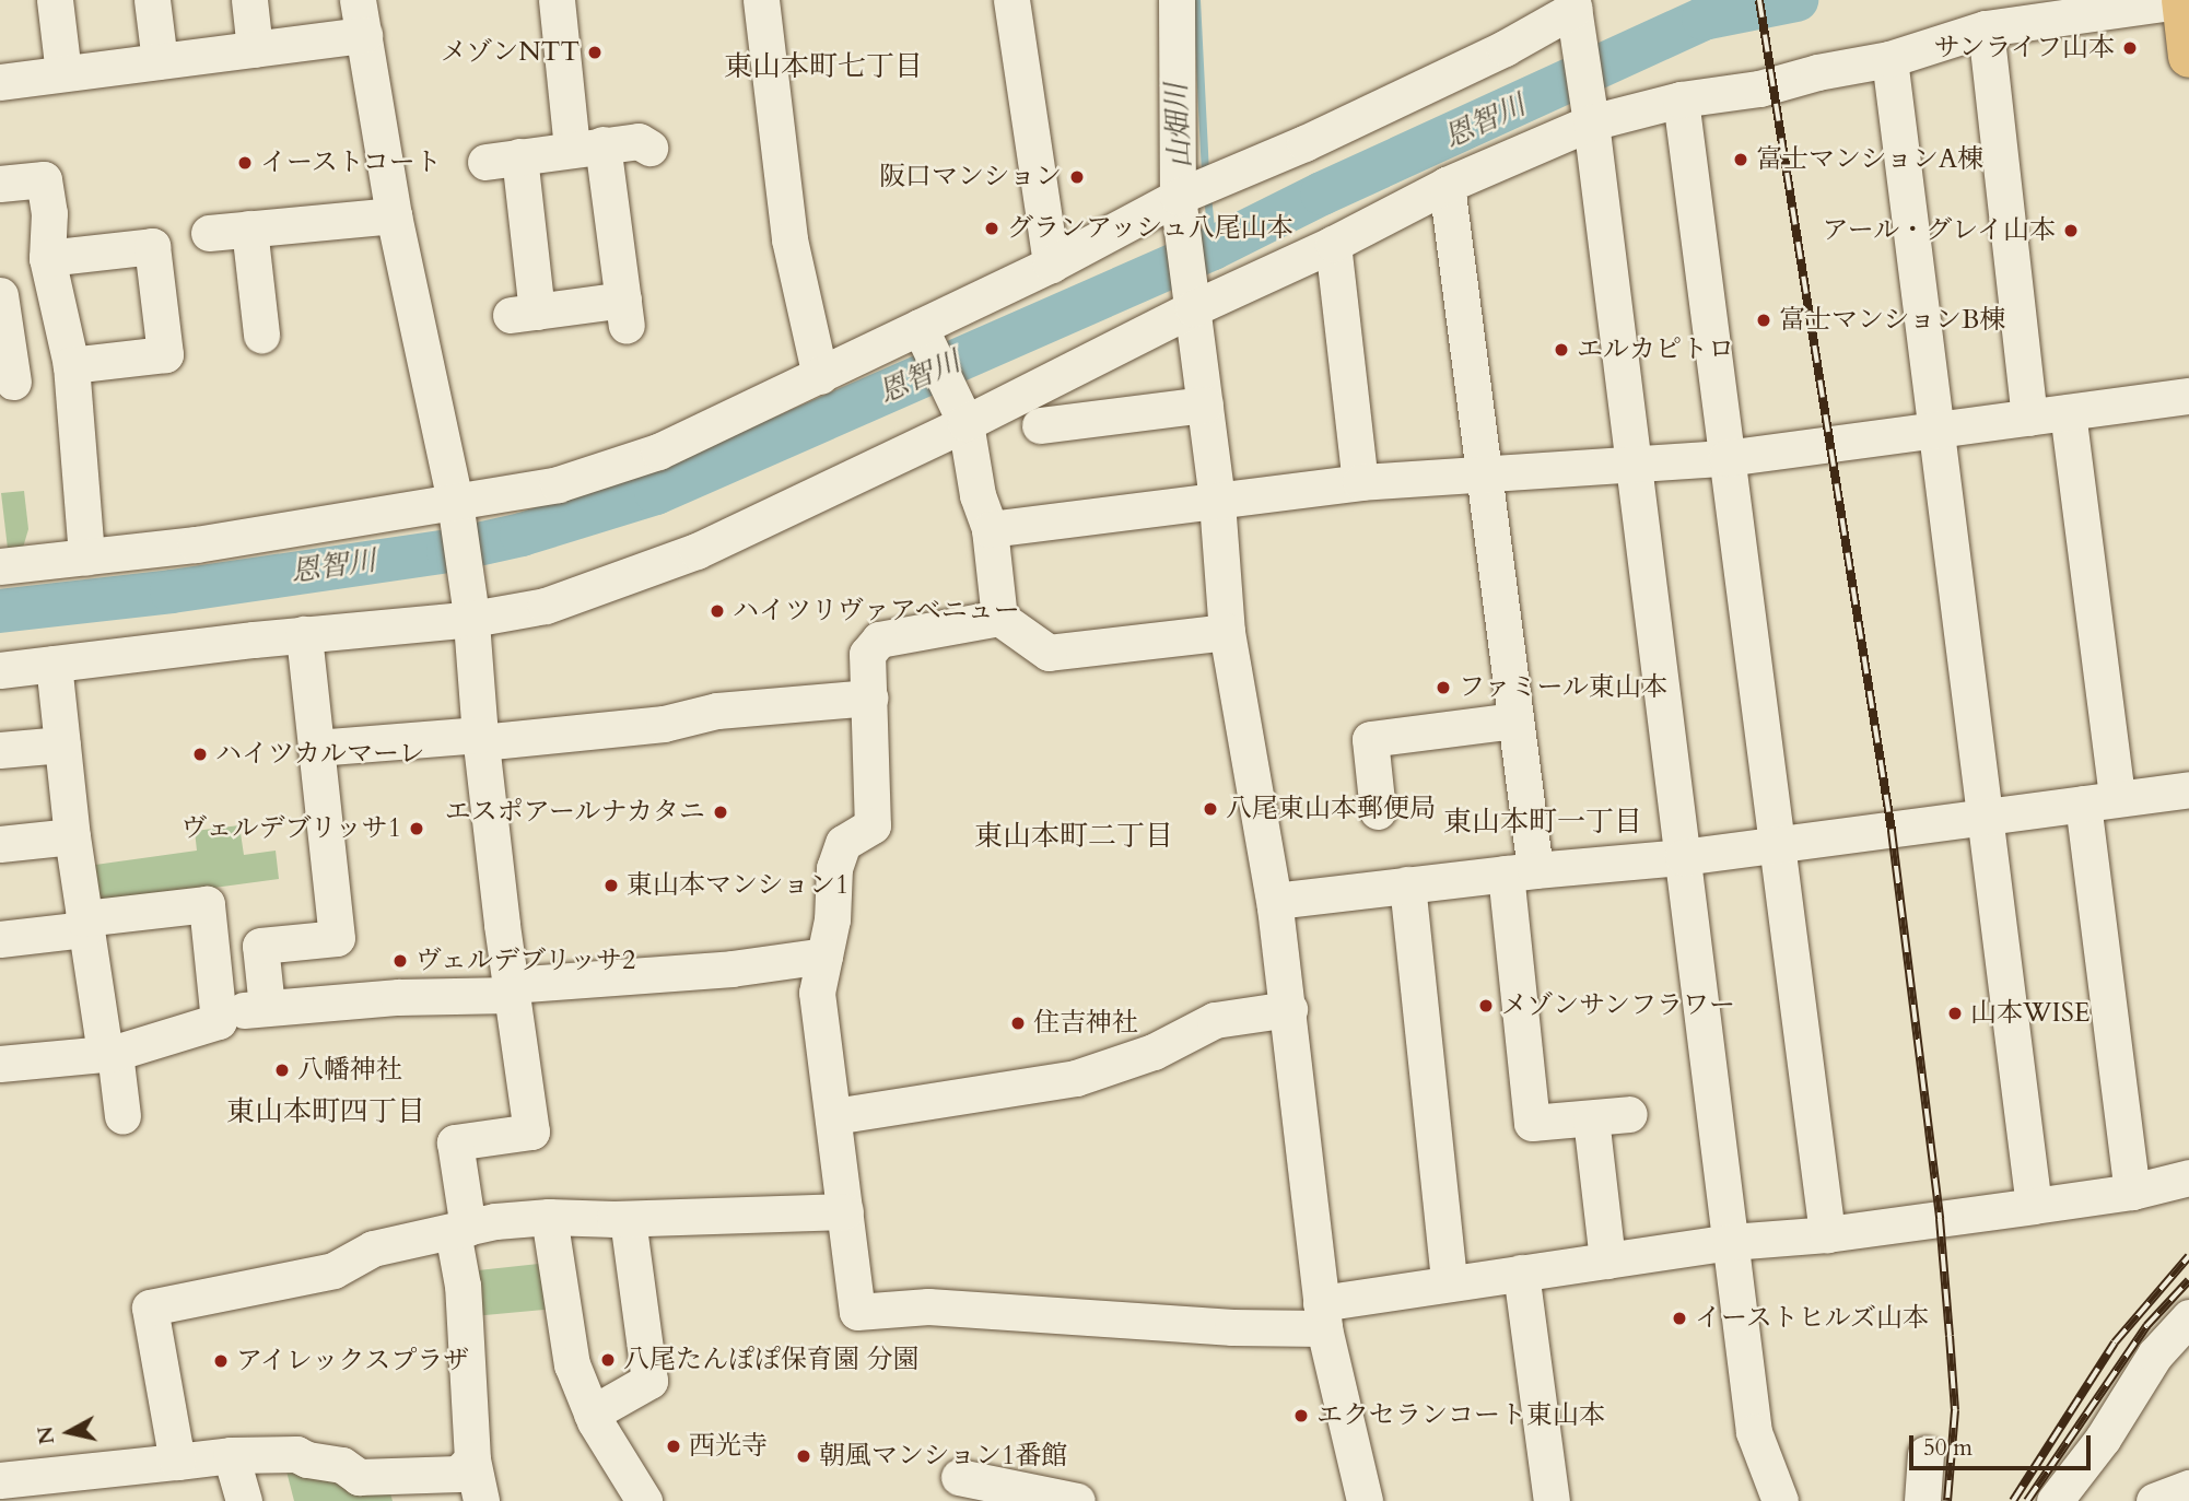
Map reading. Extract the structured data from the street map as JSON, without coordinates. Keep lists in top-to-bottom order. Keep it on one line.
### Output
{"districts":["東山本町七丁目","東山本町一丁目","東山本町二丁目","東山本町四丁目"],"water":["恩智川","山畑川"],"places":["サンライフ山本","メゾンNTT","富士マンションA棟","イーストコート","阪口マンション","グランアッシュ八尾山本","アール・グレイ山本","富士マンションB棟","エルカピトロ","ハイツリヴァアベニュー","ファミール東山本","ハイツカルマーレ","八尾東山本郵便局","エスポアールナカタニ","ヴェルデブリッサ1","東山本マンション1","ヴェルデブリッサ2","メゾンサンフラワー","山本WISE","住吉神社","八幡神社","イーストヒルズ山本","八尾たんぽぽ保育園 分園","アイレックスプラザ","エクセランコート東山本","西光寺","朝風マンション1番館"],"scale_bar":"50 m","north":"left"}
